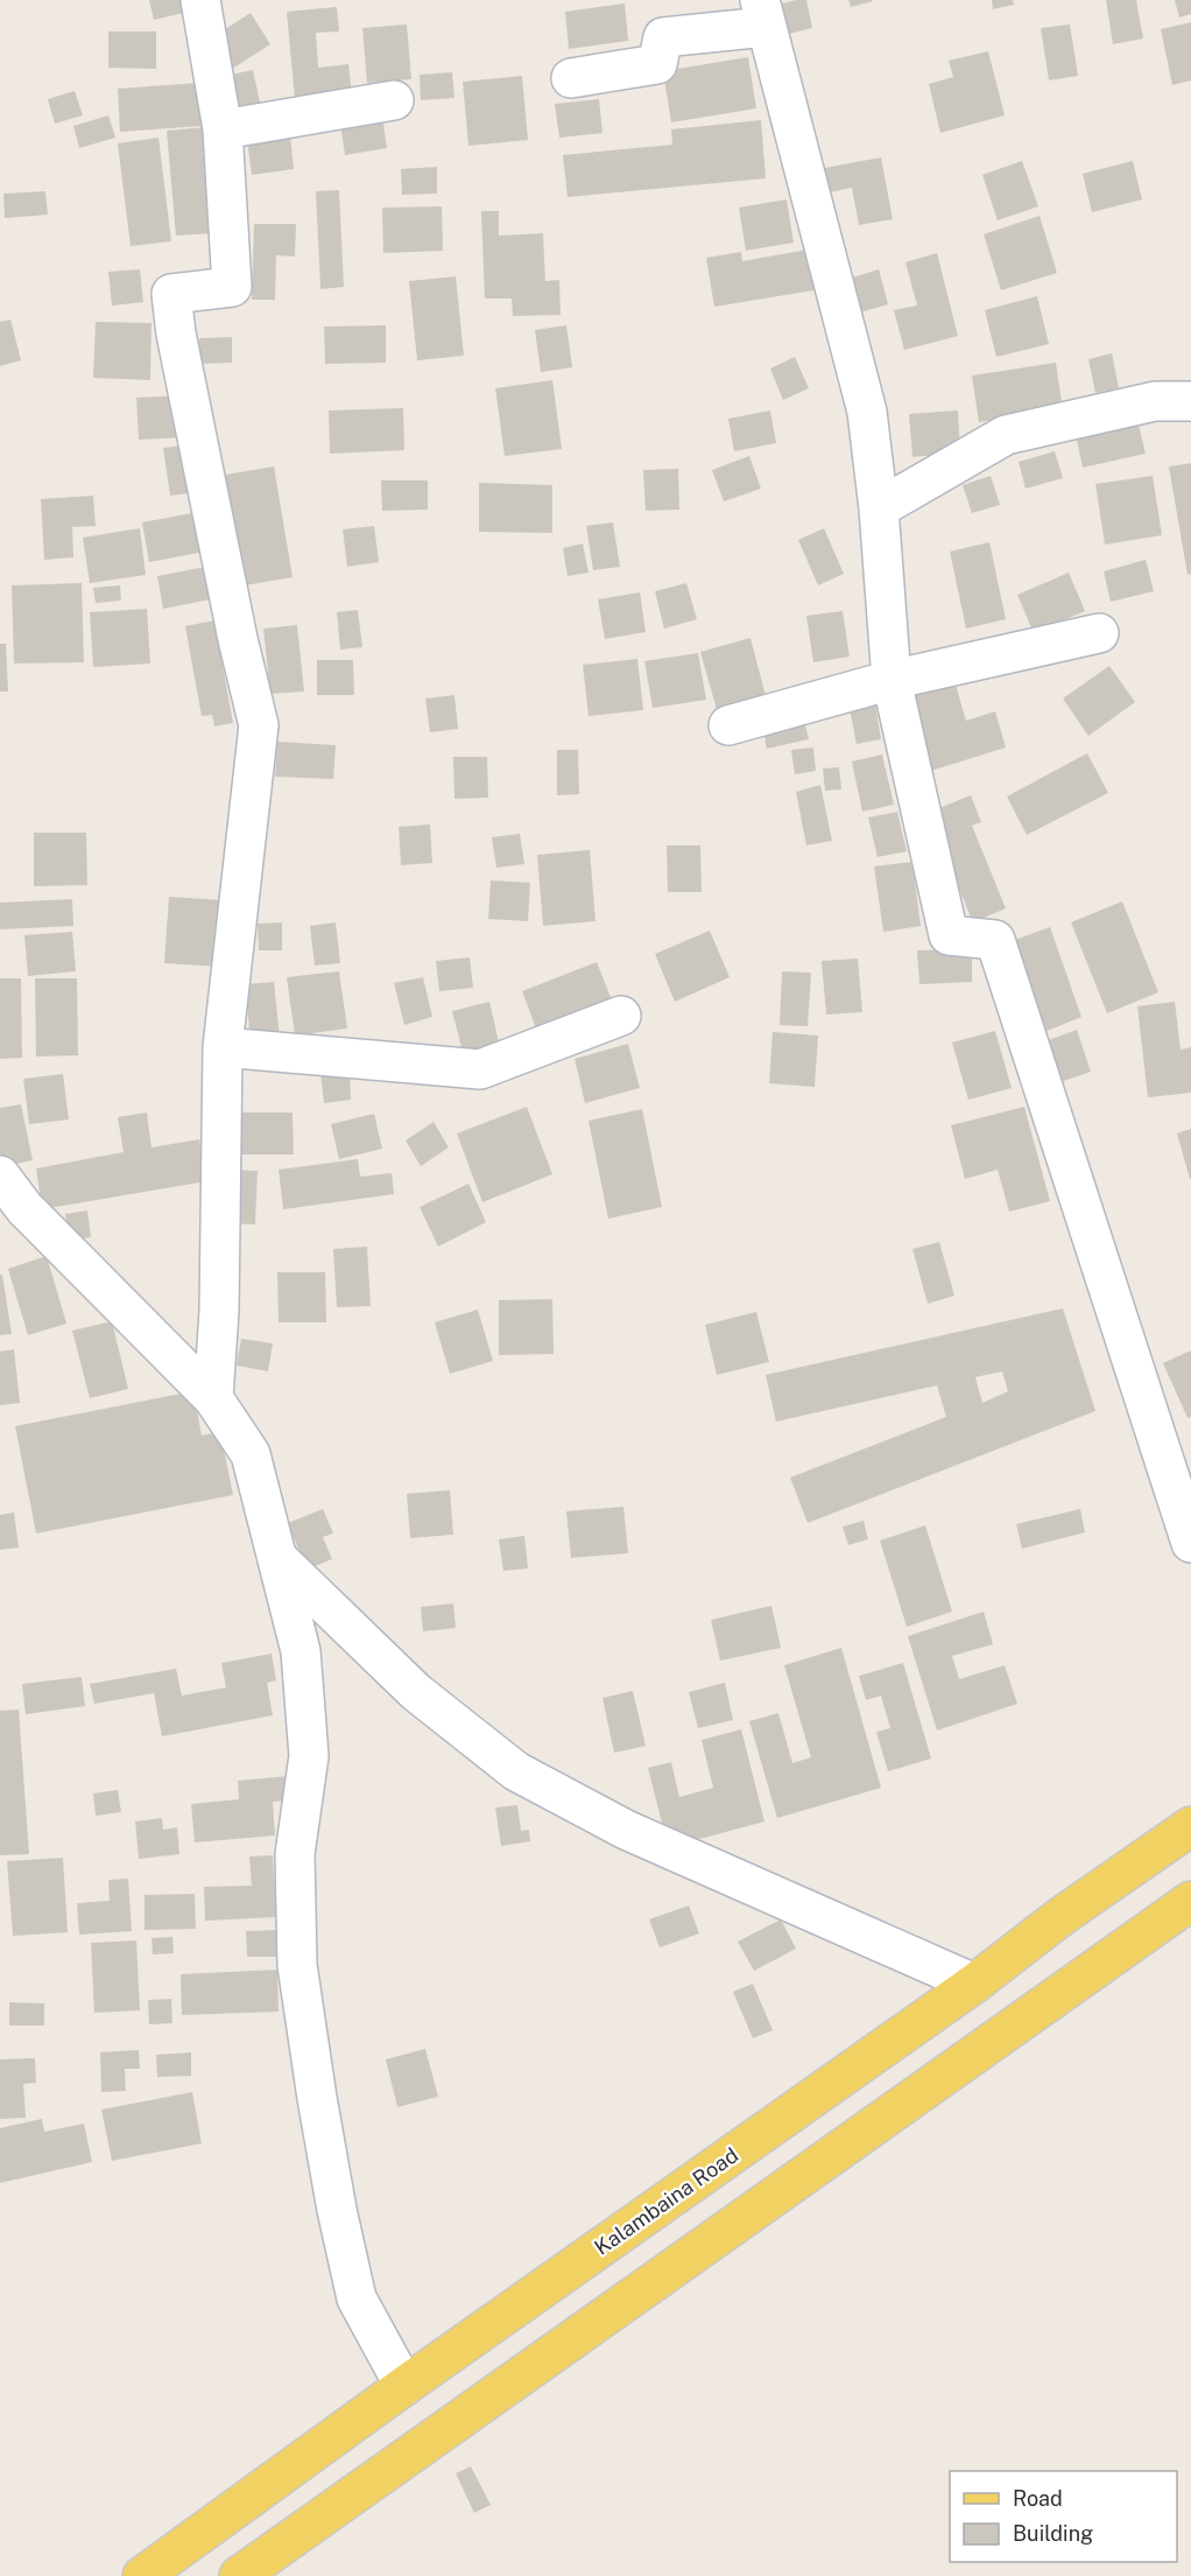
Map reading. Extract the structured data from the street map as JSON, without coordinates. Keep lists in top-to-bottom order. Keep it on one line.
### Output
{"streets":{"main road":["Kalambaina Road"]},"legend":["Road","Building"]}
